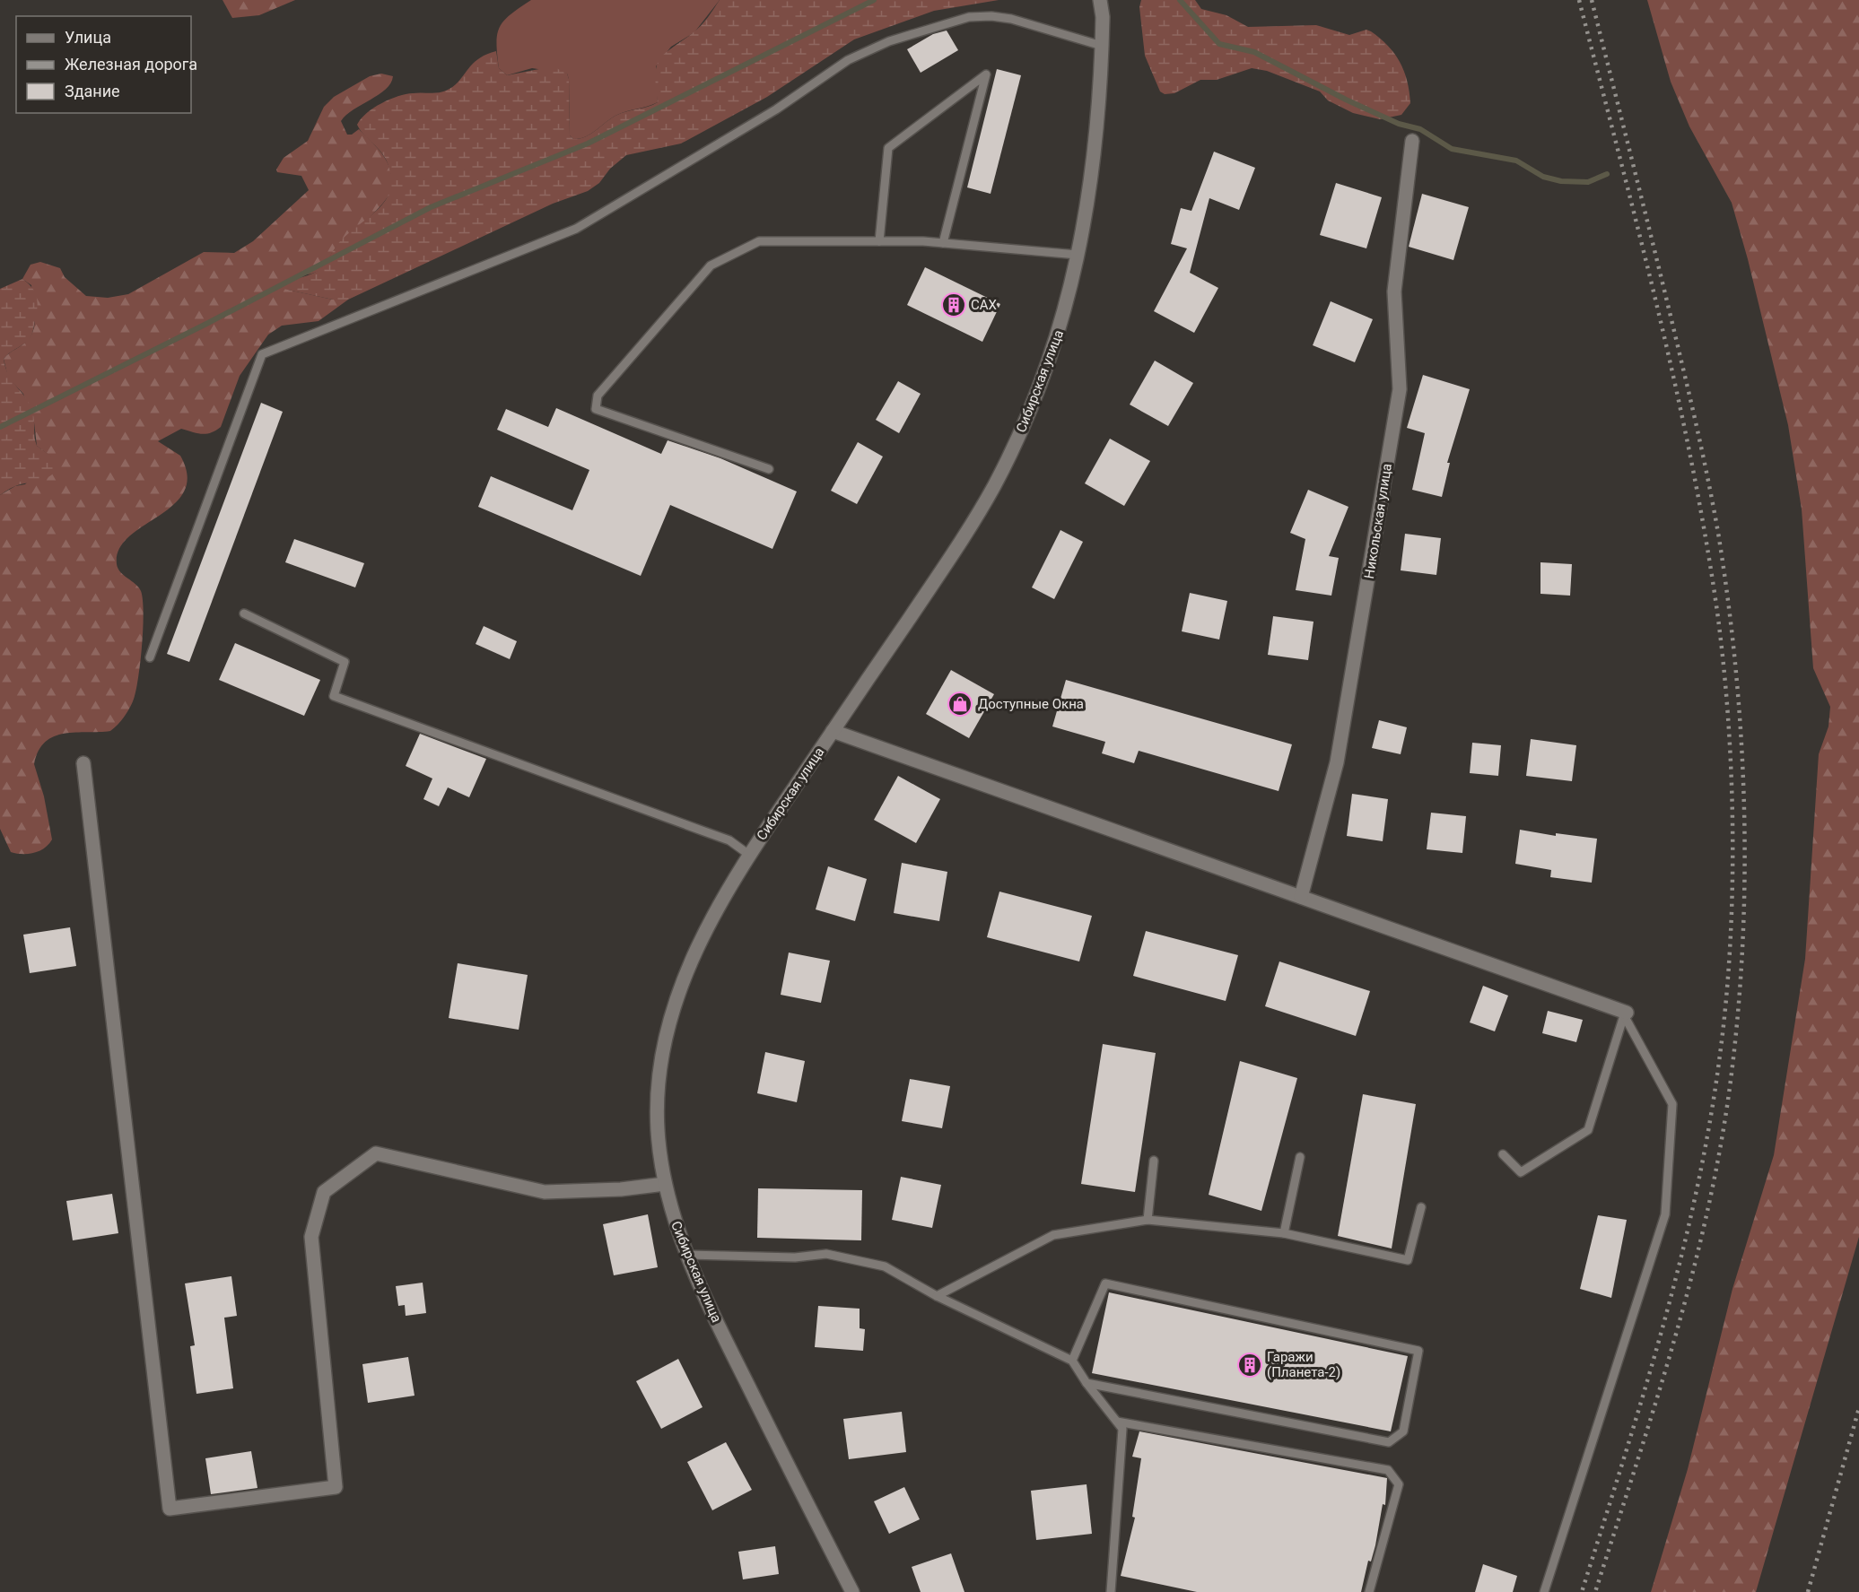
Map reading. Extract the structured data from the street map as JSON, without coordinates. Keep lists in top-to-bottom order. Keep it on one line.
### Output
{"streets":{"street":["Сибирская улица","Никольская улица"]},"places":{"building":["САХ","Гаражи (Планета-2)"],"shop":["Доступные Окна"]},"legend":["Улица","Железная дорога","Здание"]}
